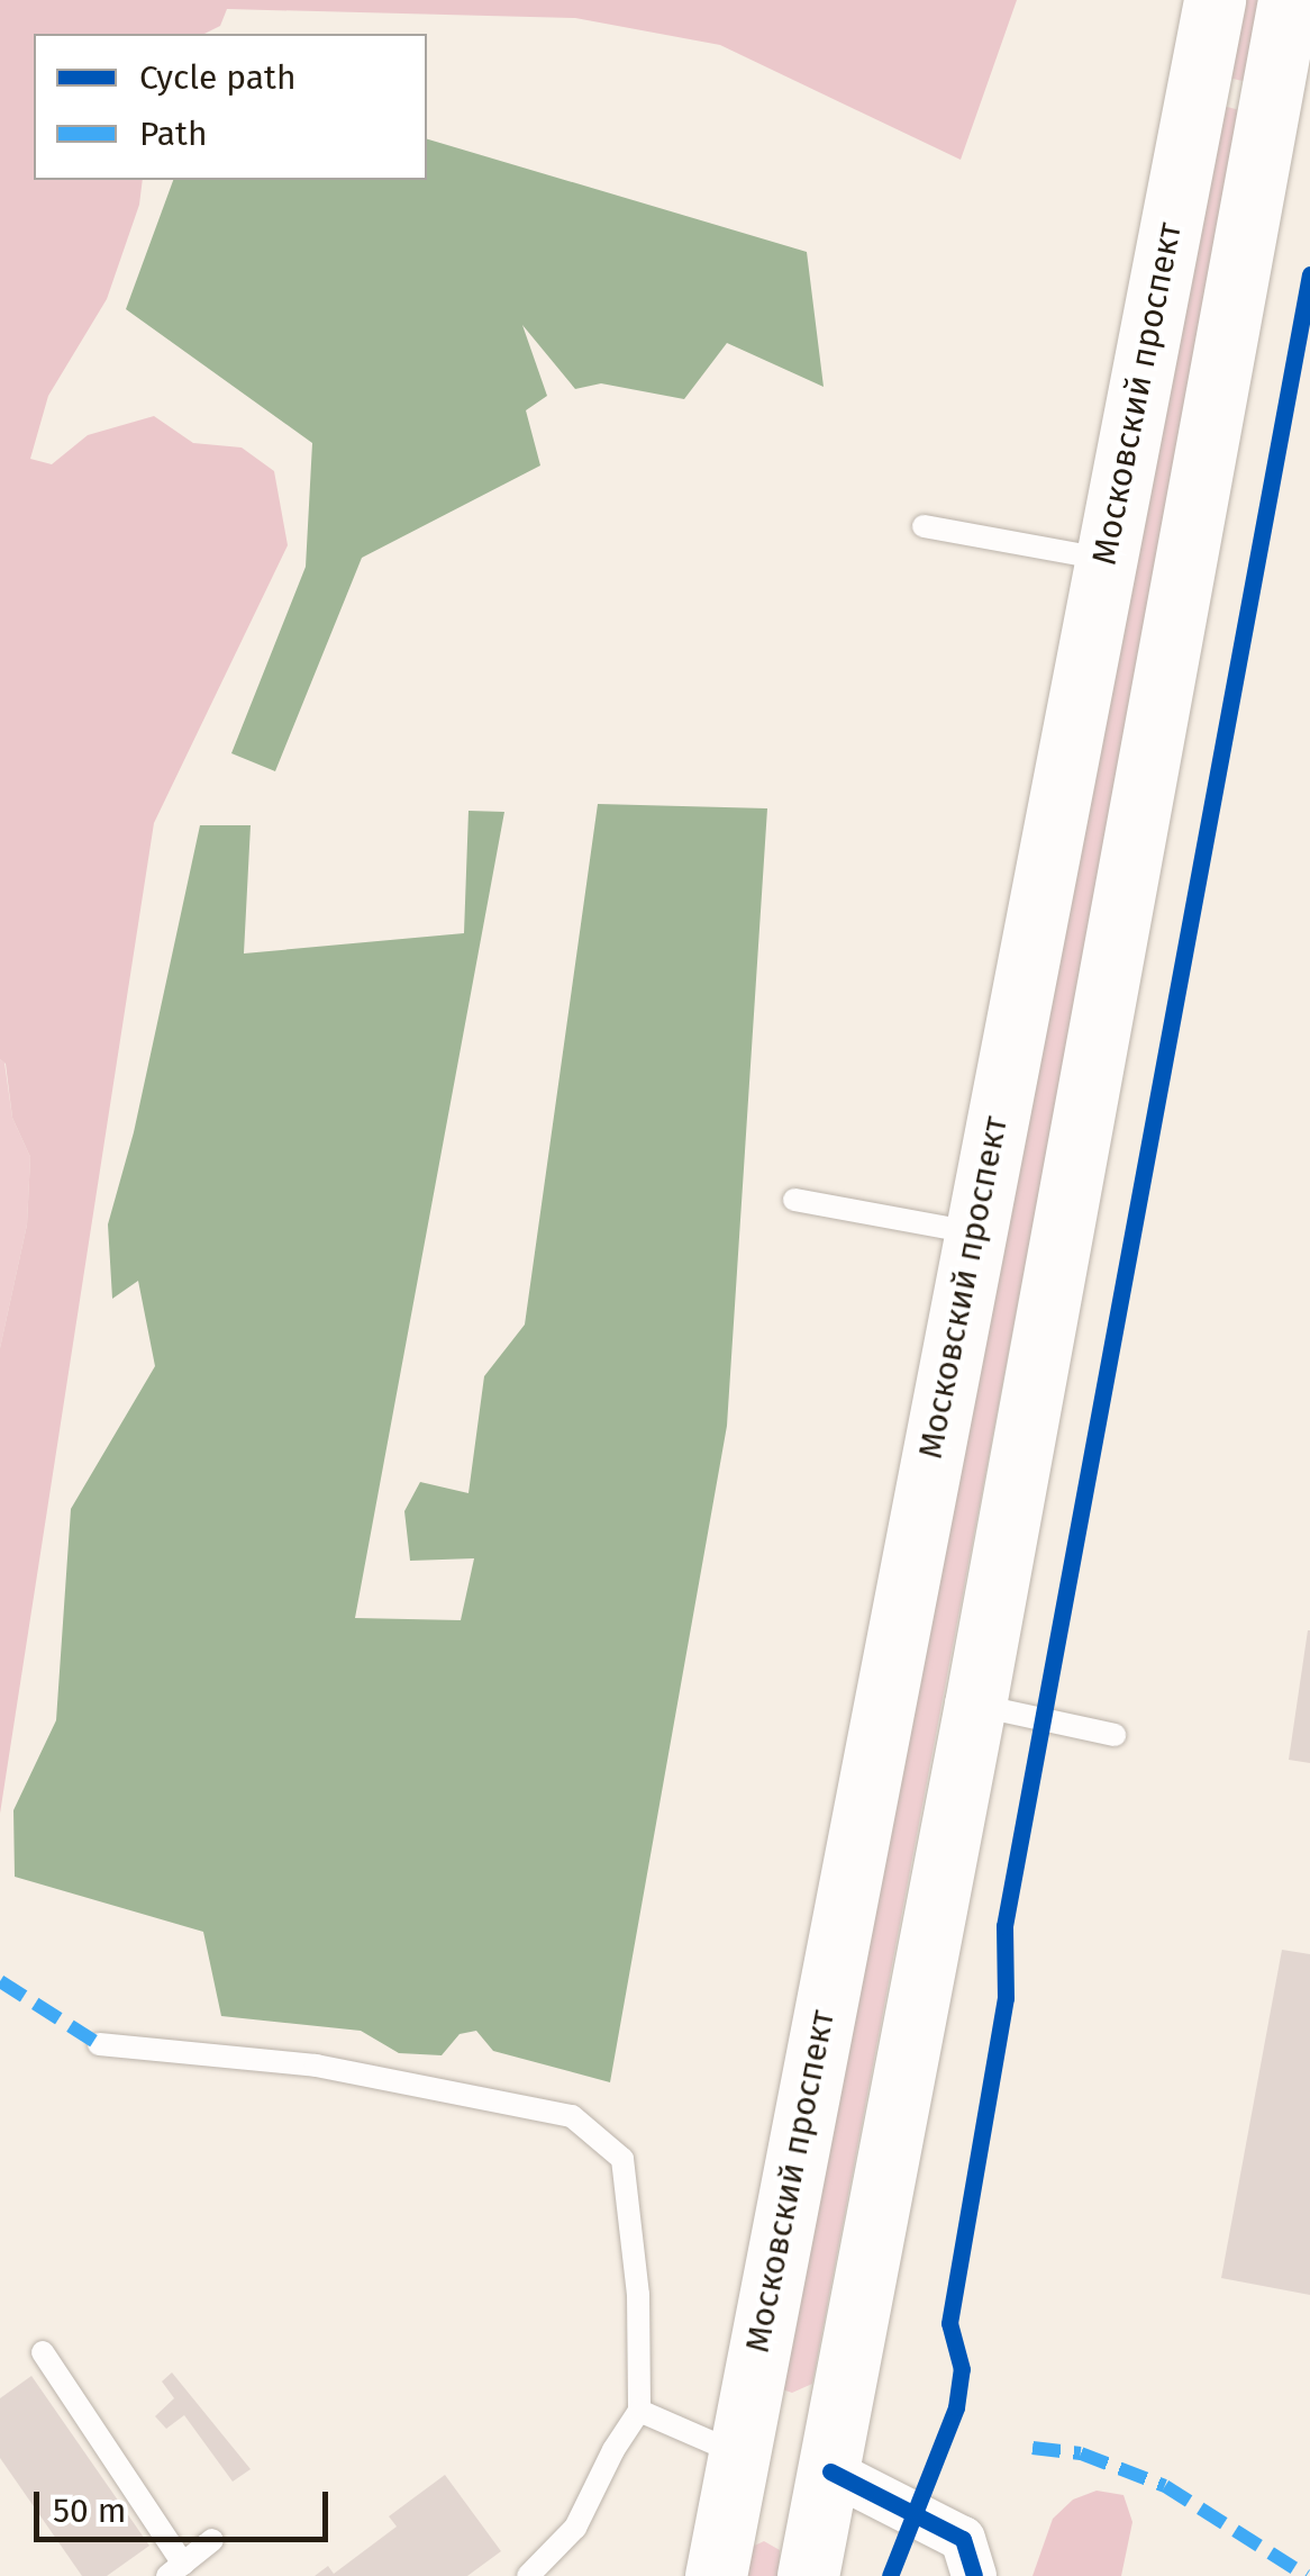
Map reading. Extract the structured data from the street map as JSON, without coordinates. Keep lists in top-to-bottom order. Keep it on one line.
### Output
{"streets":{"main road":["Московский проспект"]},"legend":["Cycle path","Path"],"scale_bar":"50 m"}
